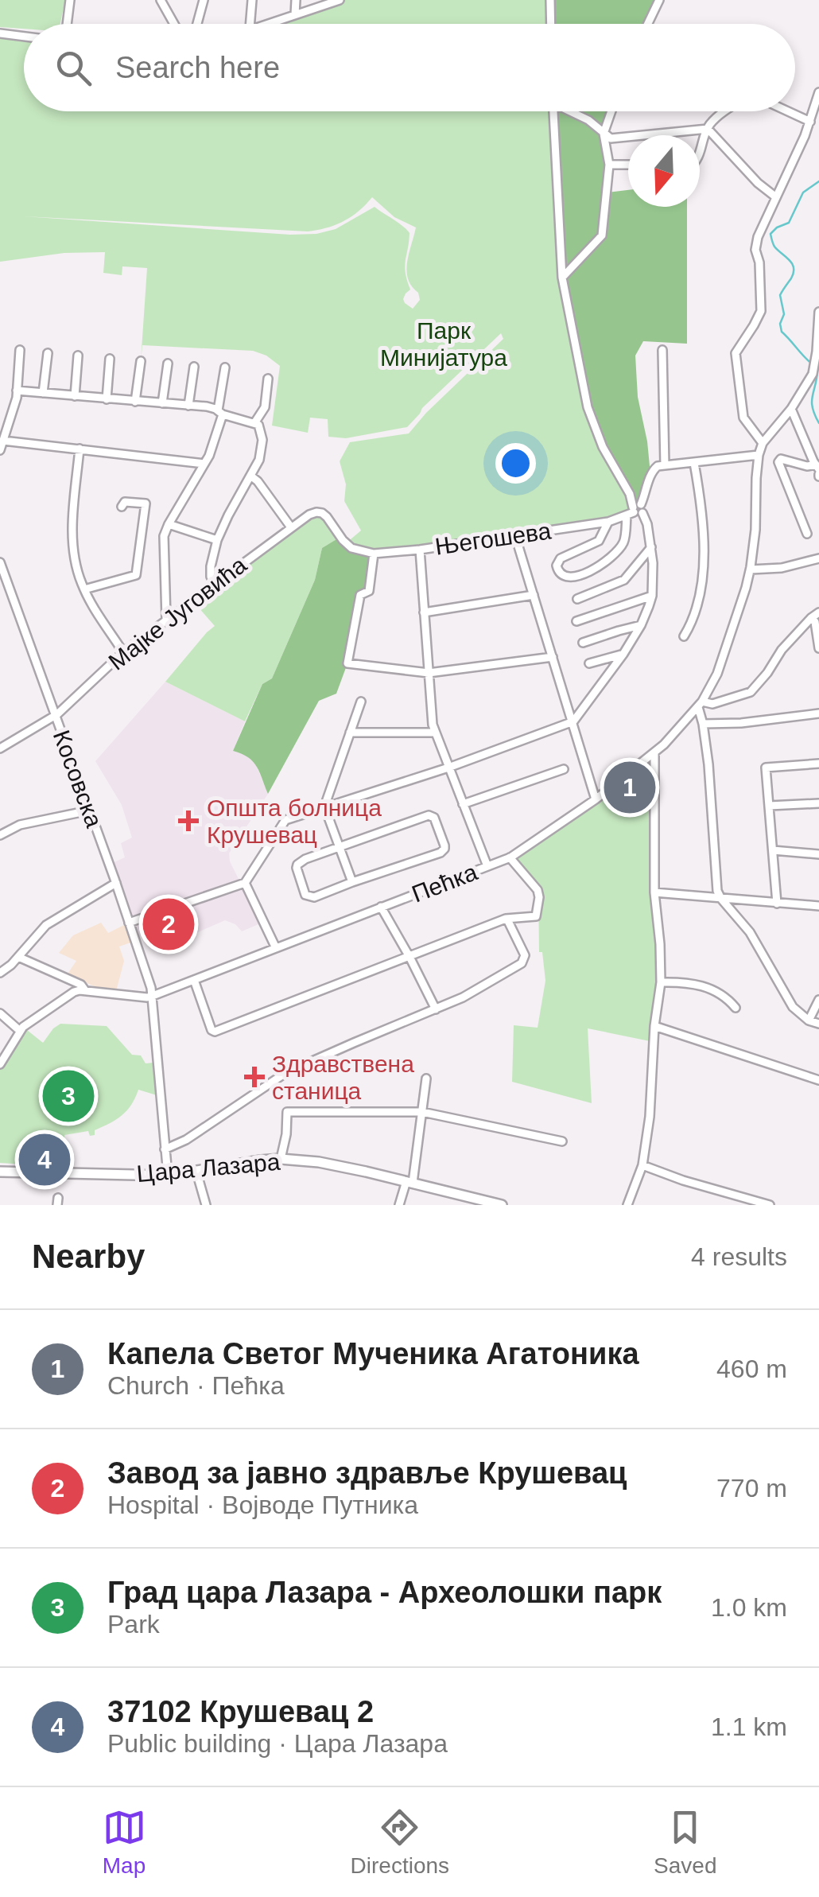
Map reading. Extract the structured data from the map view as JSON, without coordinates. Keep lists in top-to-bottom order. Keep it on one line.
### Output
{"streets":{"main road":["Цара Лазара"],"street":["Његошева","Мајке Југовића","Косовска","Пећка"]},"crossings":[["Његошева","Мајке Југовића"],["Мајке Југовића","Косовска"],["Косовска","Пећка"],["Косовска","Цара Лазара"]],"parks":["Парк Минијатура"],"places":{"health":["Општа болница Крушевац","Здравствена станица"]},"north":"bottom","page":{"search":"Search here","pins":["1","2","3","4"],"heading":["Nearby","4 results"],"list":[{"mark":"1","name":"Капела Светог Мученика Агатоника","note":"Church · Пећка","value":"460 m"},{"mark":"2","name":"Завод за јавно здравље Крушевац","note":"Hospital · Војводе Путника","value":"770 m"},{"mark":"3","name":"Град цара Лазара - Археолошки парк","note":"Park","value":"1.0 km"},{"mark":"4","name":"37102 Крушевац 2","note":"Public building · Цара Лазара","value":"1.1 km"}],"nav":["Map","Directions","Saved"]}}
